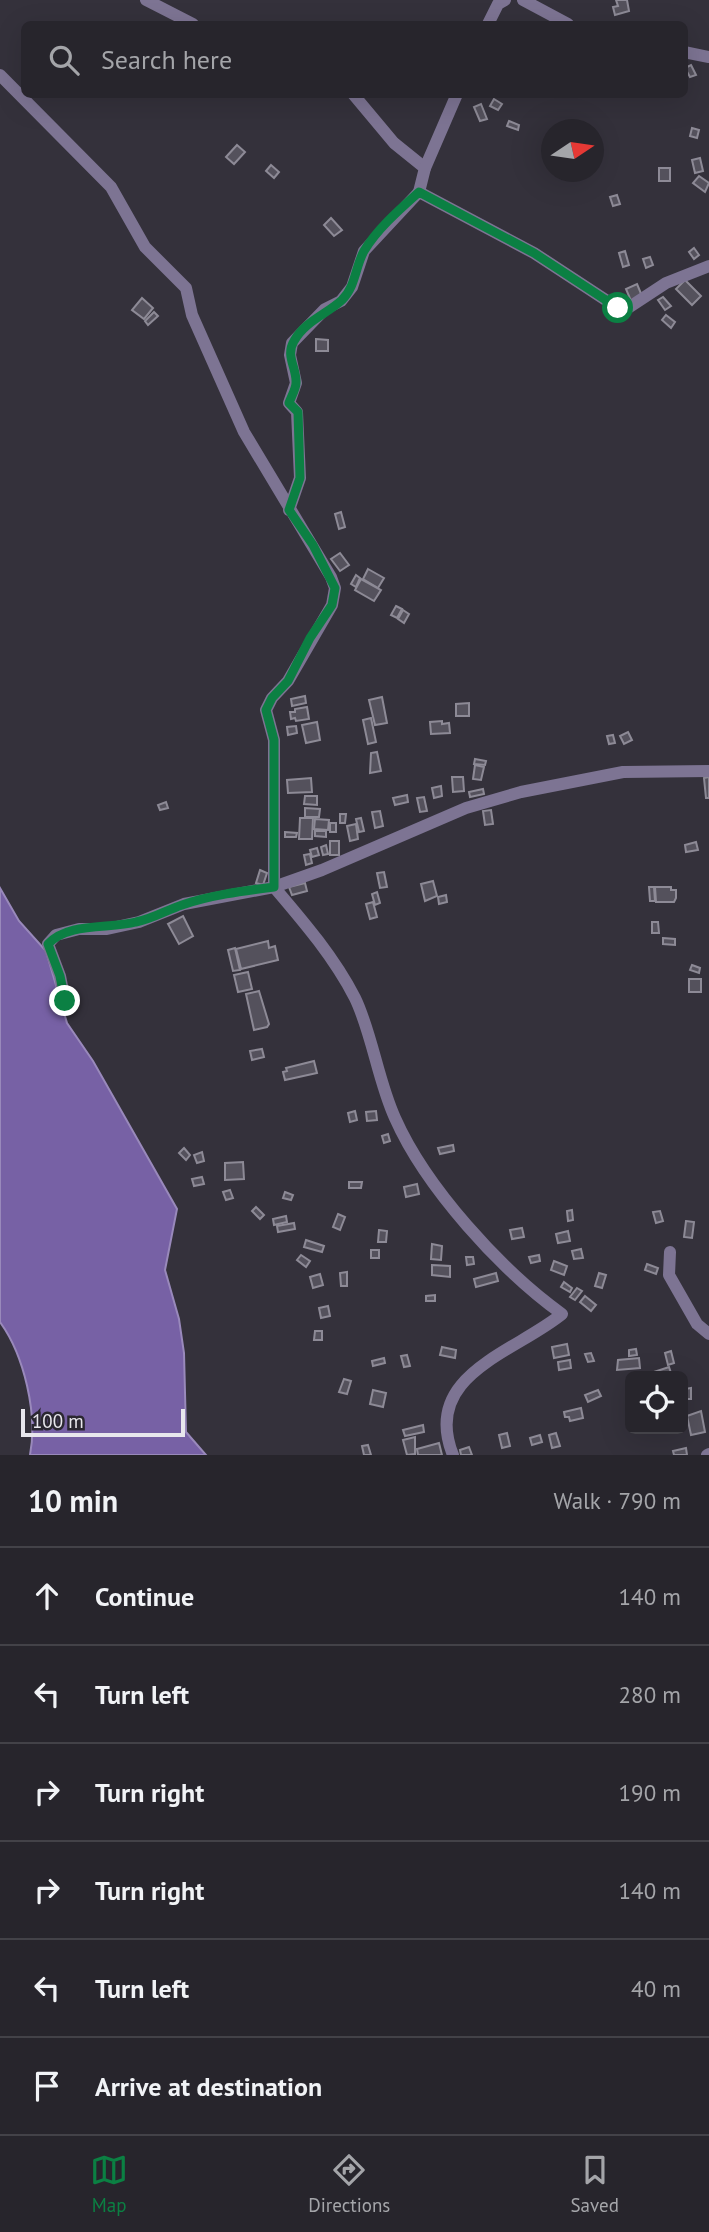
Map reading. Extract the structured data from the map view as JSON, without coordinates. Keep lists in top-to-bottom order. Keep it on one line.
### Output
{"scale_bar":"100 m","north":"right","page":{"search":"Search here","scale":"100 m","heading":["10 min","Walk · 790 m"],"list":[["Continue","140 m"],["Turn left","280 m"],["Turn right","190 m"],["Turn right","140 m"],["Turn left","40 m"],"Arrive at destination"],"nav":["Map","Directions","Saved"]}}
